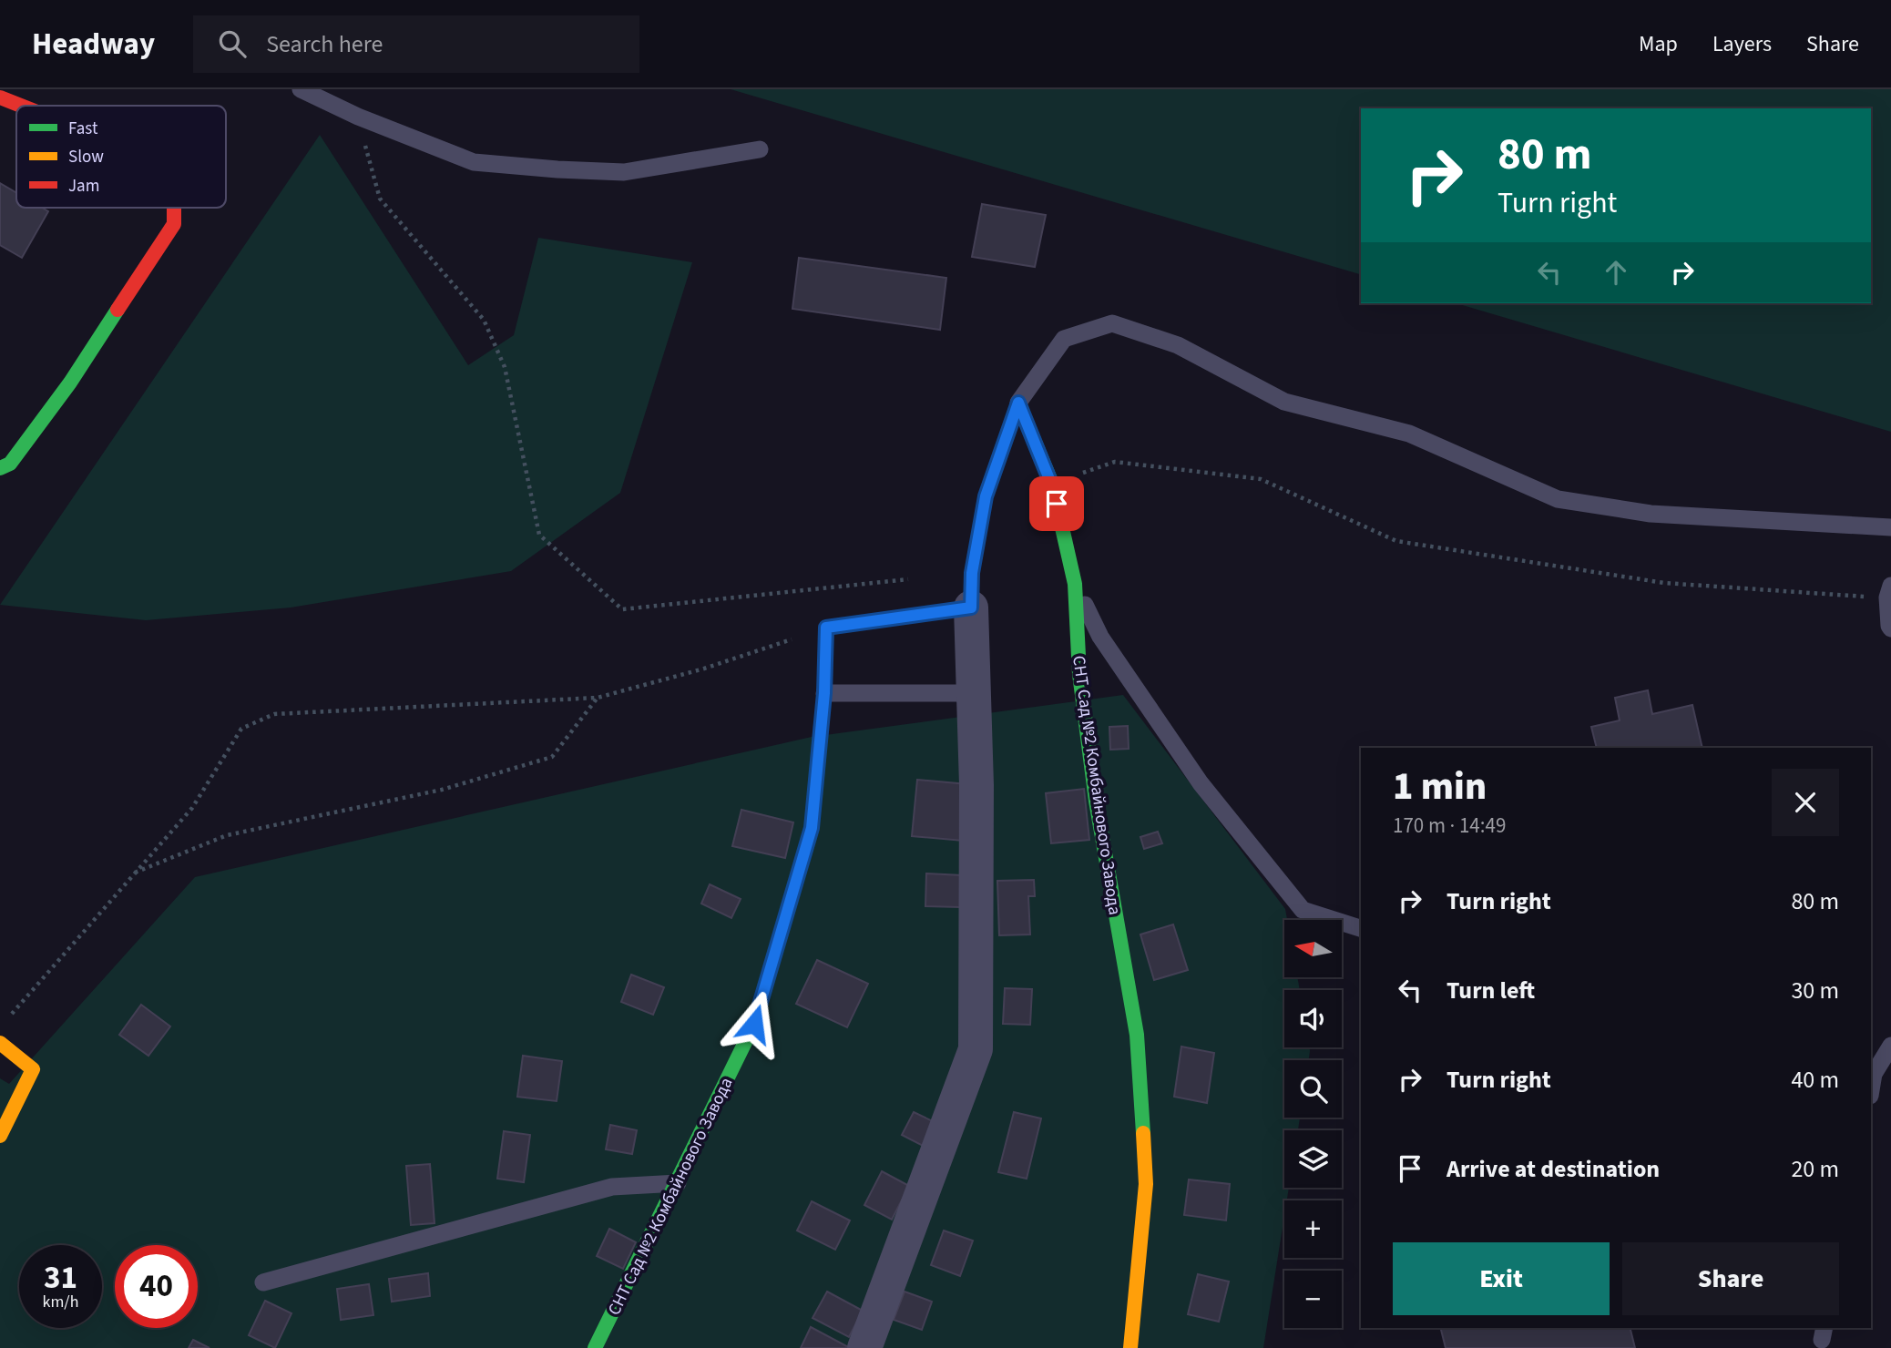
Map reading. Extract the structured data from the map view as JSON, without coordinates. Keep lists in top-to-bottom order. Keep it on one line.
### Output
{"streets":{"street":["СНТ Сад №2 Комбайнового Завода"]},"legend":["Fast","Slow","Jam"],"north":"left","page":{"header":"Headway","search":"Search here","nav":["Map","Layers","Share"],"turn":["80 m","Turn right"],"heading":["1 min","170 m · 14:49"],"list":[{"name":"Turn right","value":"80 m"},{"name":"Turn left","value":"30 m"},{"name":"Turn right","value":"40 m"},{"name":"Arrive at destination","value":"20 m"}],"map_buttons":["+","−"],"buttons":["Exit","Share"],"speed":"31 km/h","limit":"40"}}
